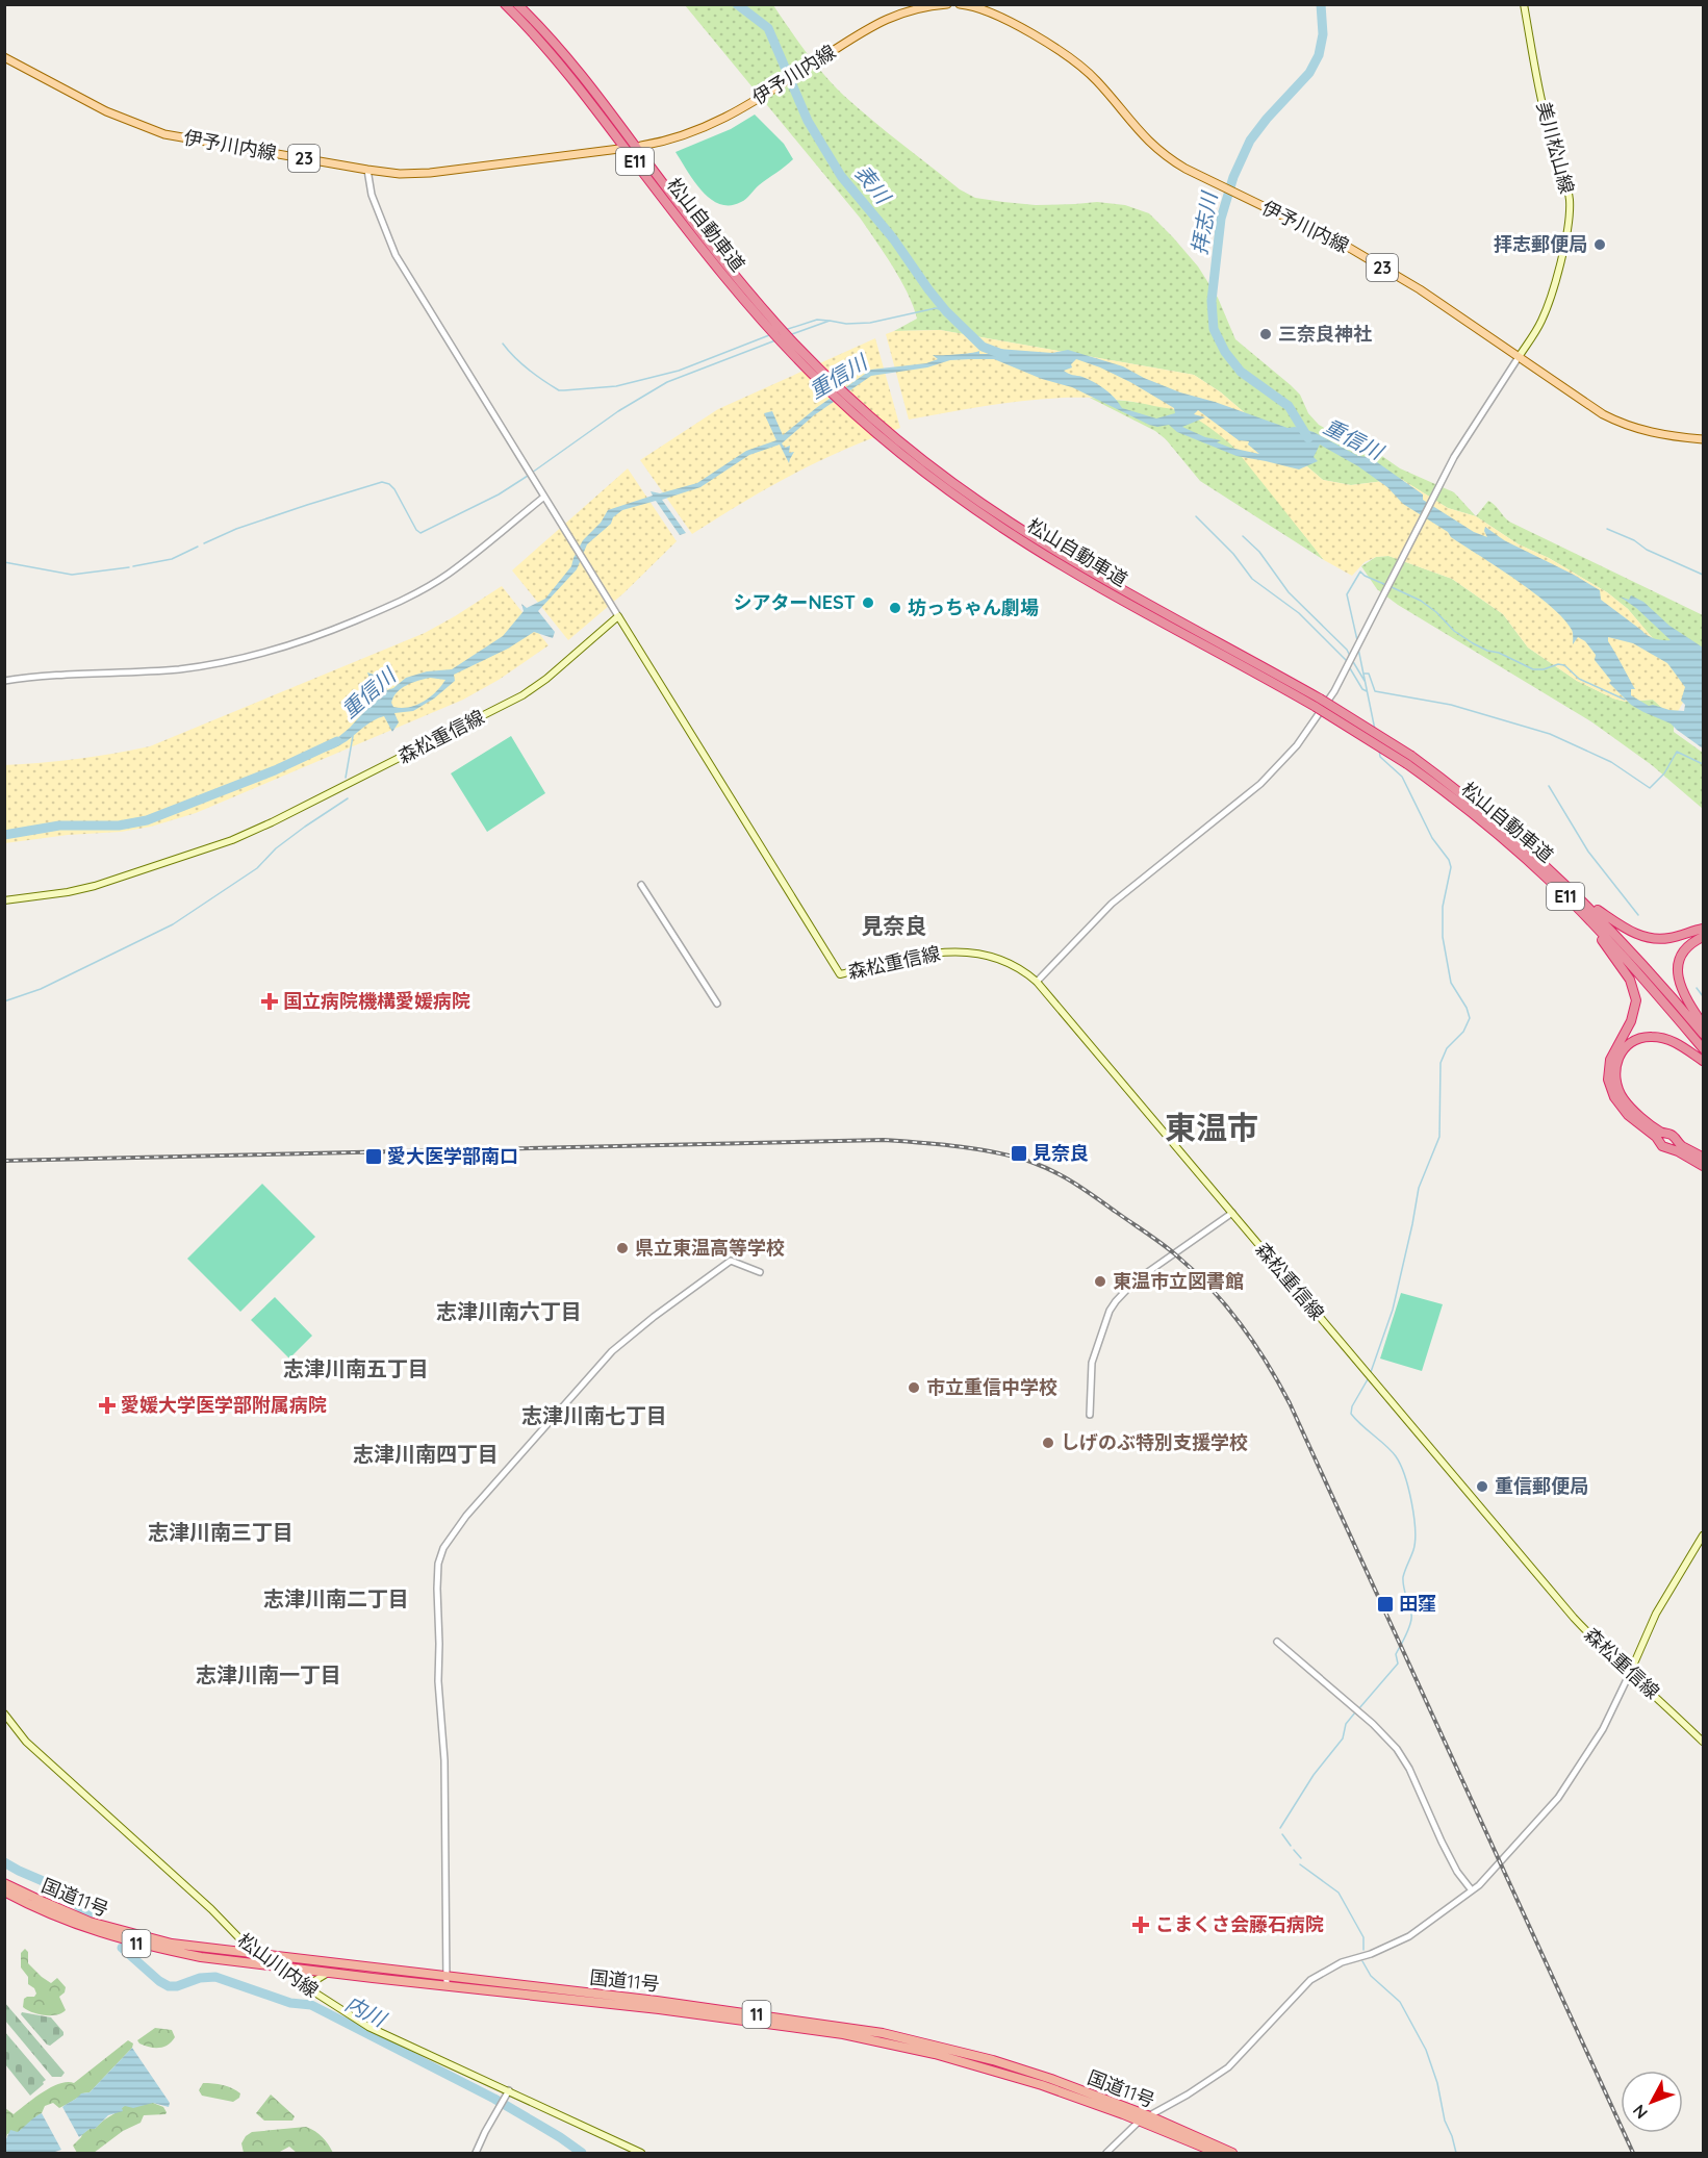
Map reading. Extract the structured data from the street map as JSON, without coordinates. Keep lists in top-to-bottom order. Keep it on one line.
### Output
{"streets":{"highway":["E11","松山自動車道","国道11号","11"],"main road":["伊予川内線","美川松山線","23","森松重信線","松山川内線"]},"crossings":[["伊予川内線","美川松山線"],["国道11号","松山川内線"]],"districts":["見奈良","東温市","志津川南六丁目","志津川南五丁目","志津川南七丁目","志津川南四丁目","志津川南三丁目","志津川南二丁目","志津川南一丁目"],"water":["表川","拝志川","重信川","内川"],"places":{"other":["拝志郵便局","三奈良神社","シアターNEST","坊っちゃん劇場","県立東温高等学校","東温市立図書館","市立重信中学校","しげのぶ特別支援学校","重信郵便局"],"health":["国立病院機構愛媛病院","愛媛大学医学部附属病院","こまくさ会藤石病院"],"transit":["見奈良","愛大医学部南口","田窪"]},"north":"bottom left"}
